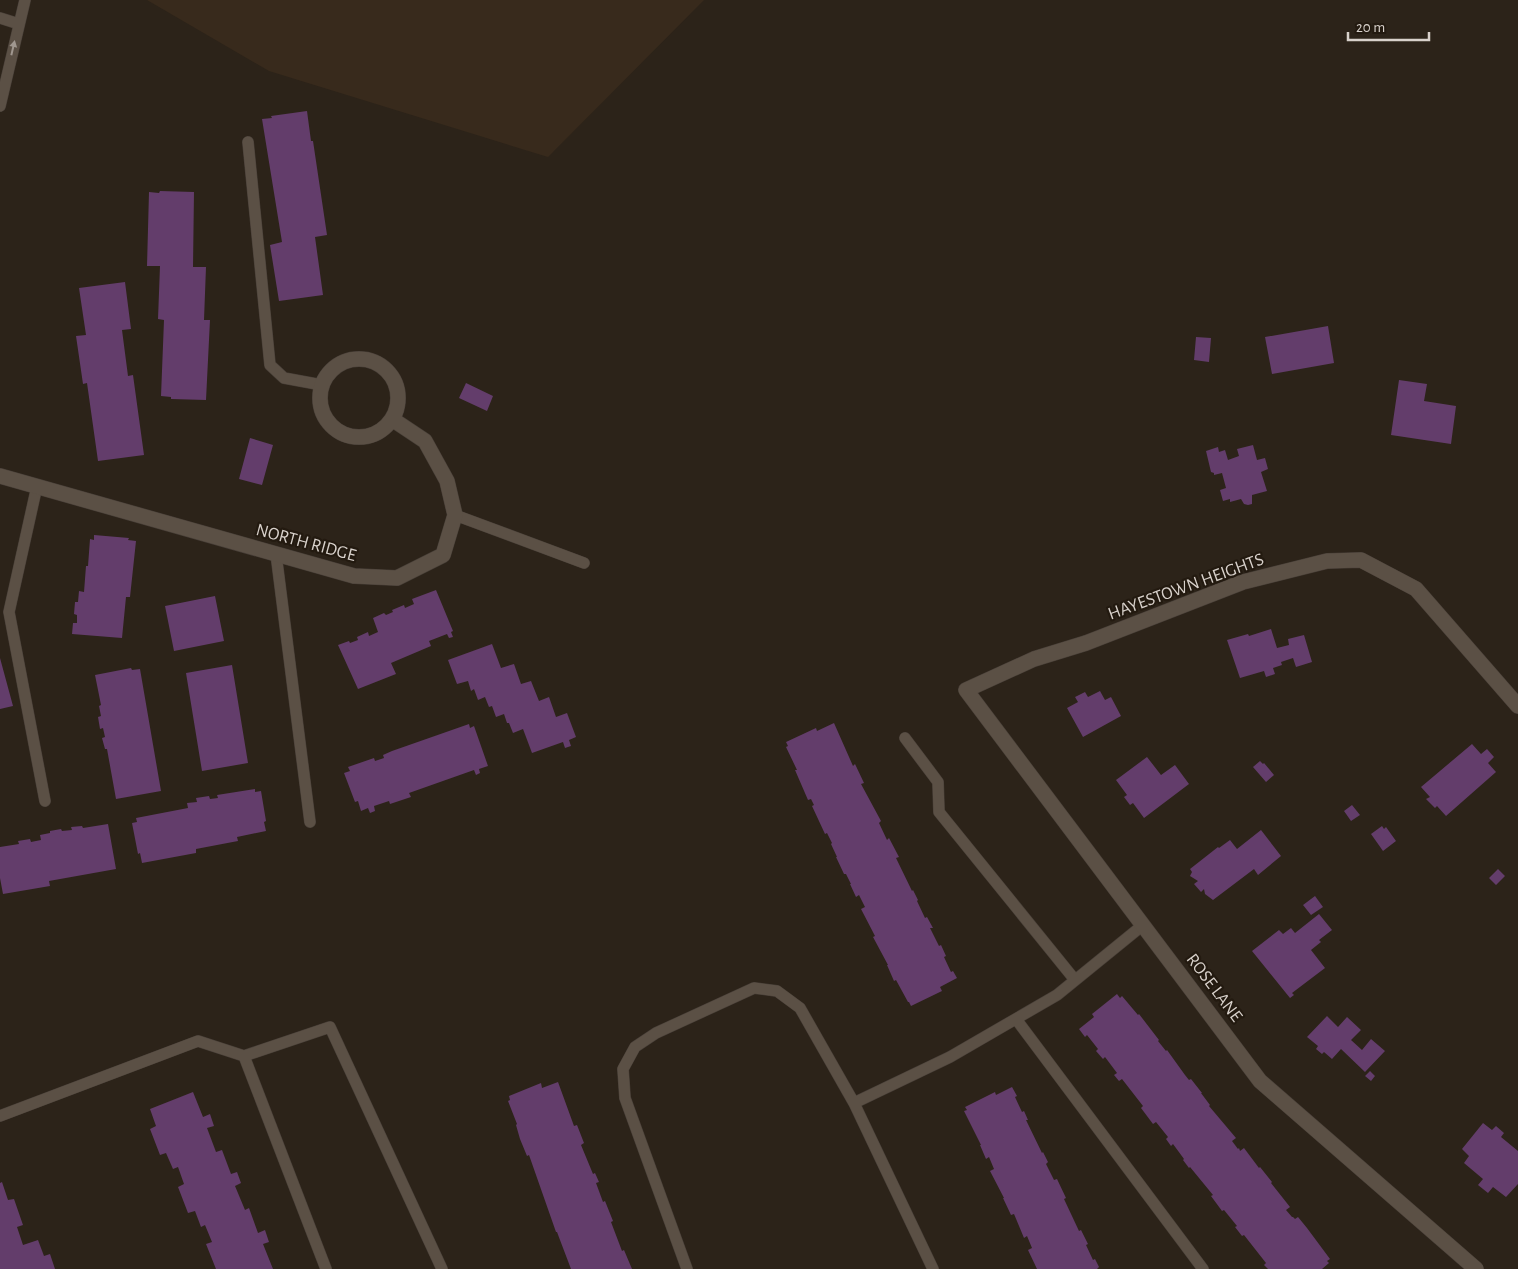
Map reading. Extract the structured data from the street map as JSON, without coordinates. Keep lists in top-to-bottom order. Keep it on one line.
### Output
{"streets":{"street":["NORTH RIDGE","HAYESTOWN HEIGHTS","ROSE LANE"]},"crossings":[["HAYESTOWN HEIGHTS","ROSE LANE"]],"scale_bar":"20 m"}
